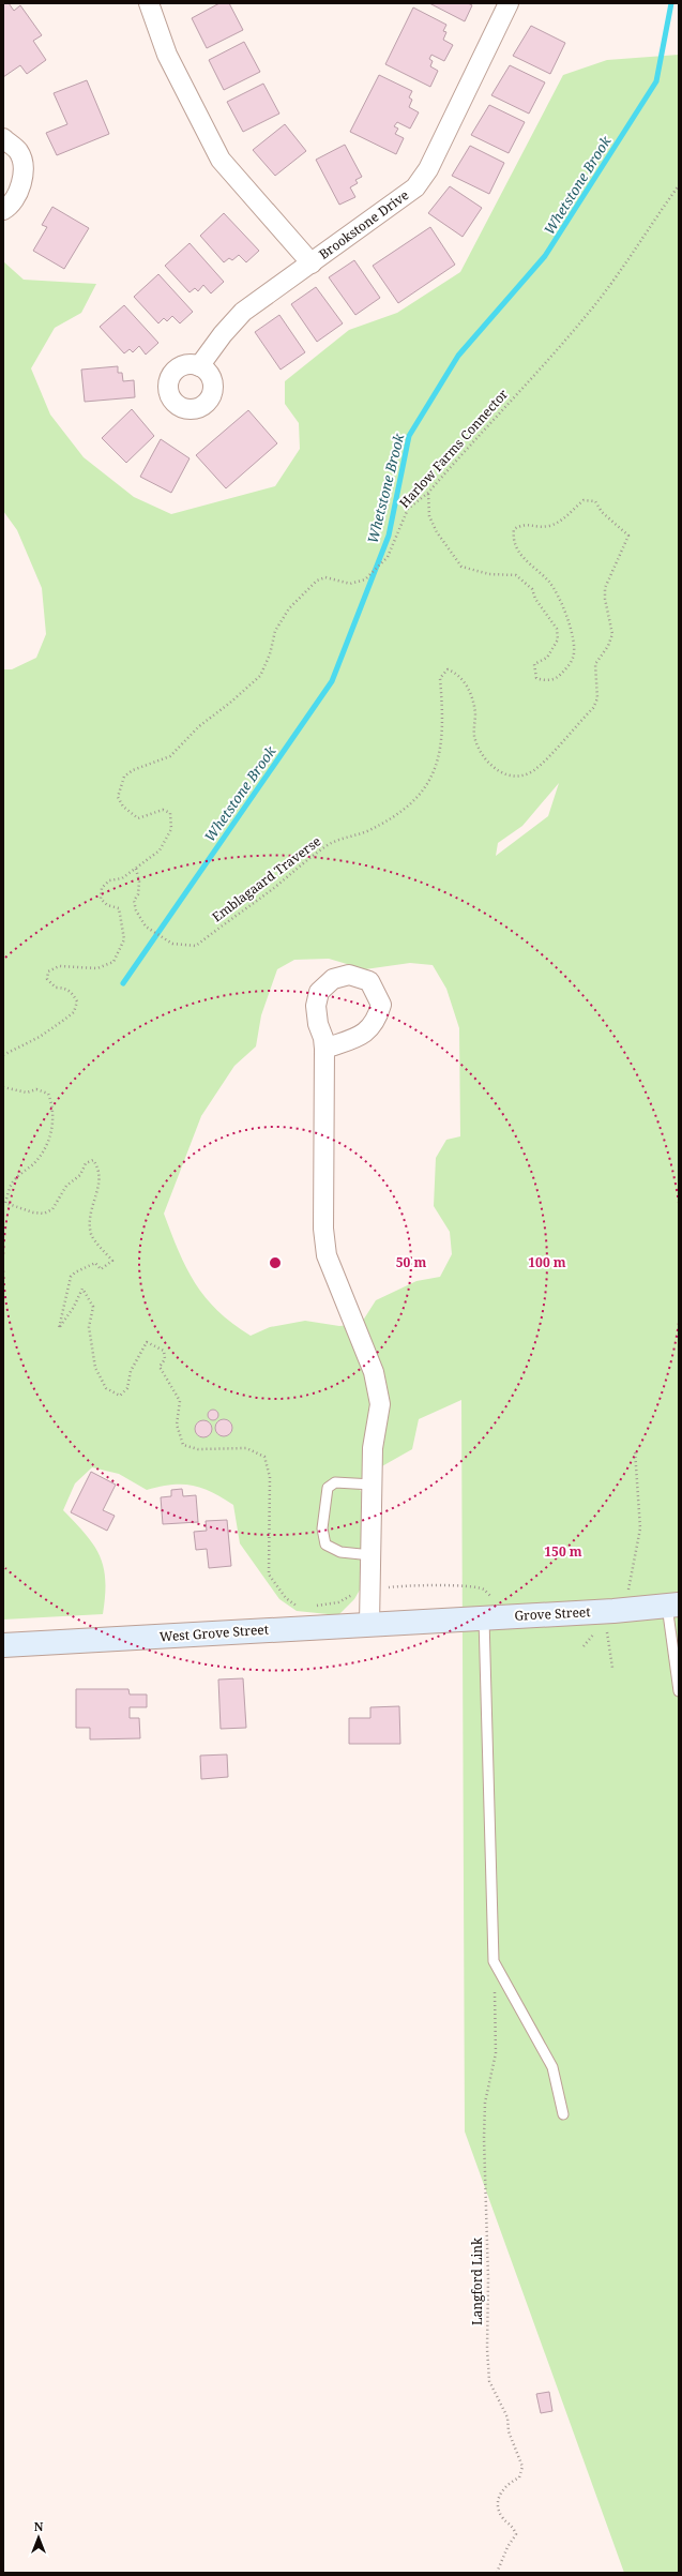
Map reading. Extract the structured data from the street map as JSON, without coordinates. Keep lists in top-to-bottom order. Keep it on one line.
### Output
{"streets":{"main road":["Grove Street","West Grove Street"],"street":["Brookstone Drive"],"path":["Harlow Farms Connector","Emblagaard Traverse","Langford Link"]},"crossings":[["Harlow Farms Connector","Emblagaard Traverse"],["Grove Street","West Grove Street"]],"water":["Whetstone Brook"],"north":"top","rings":["50 m","100 m","150 m"]}
